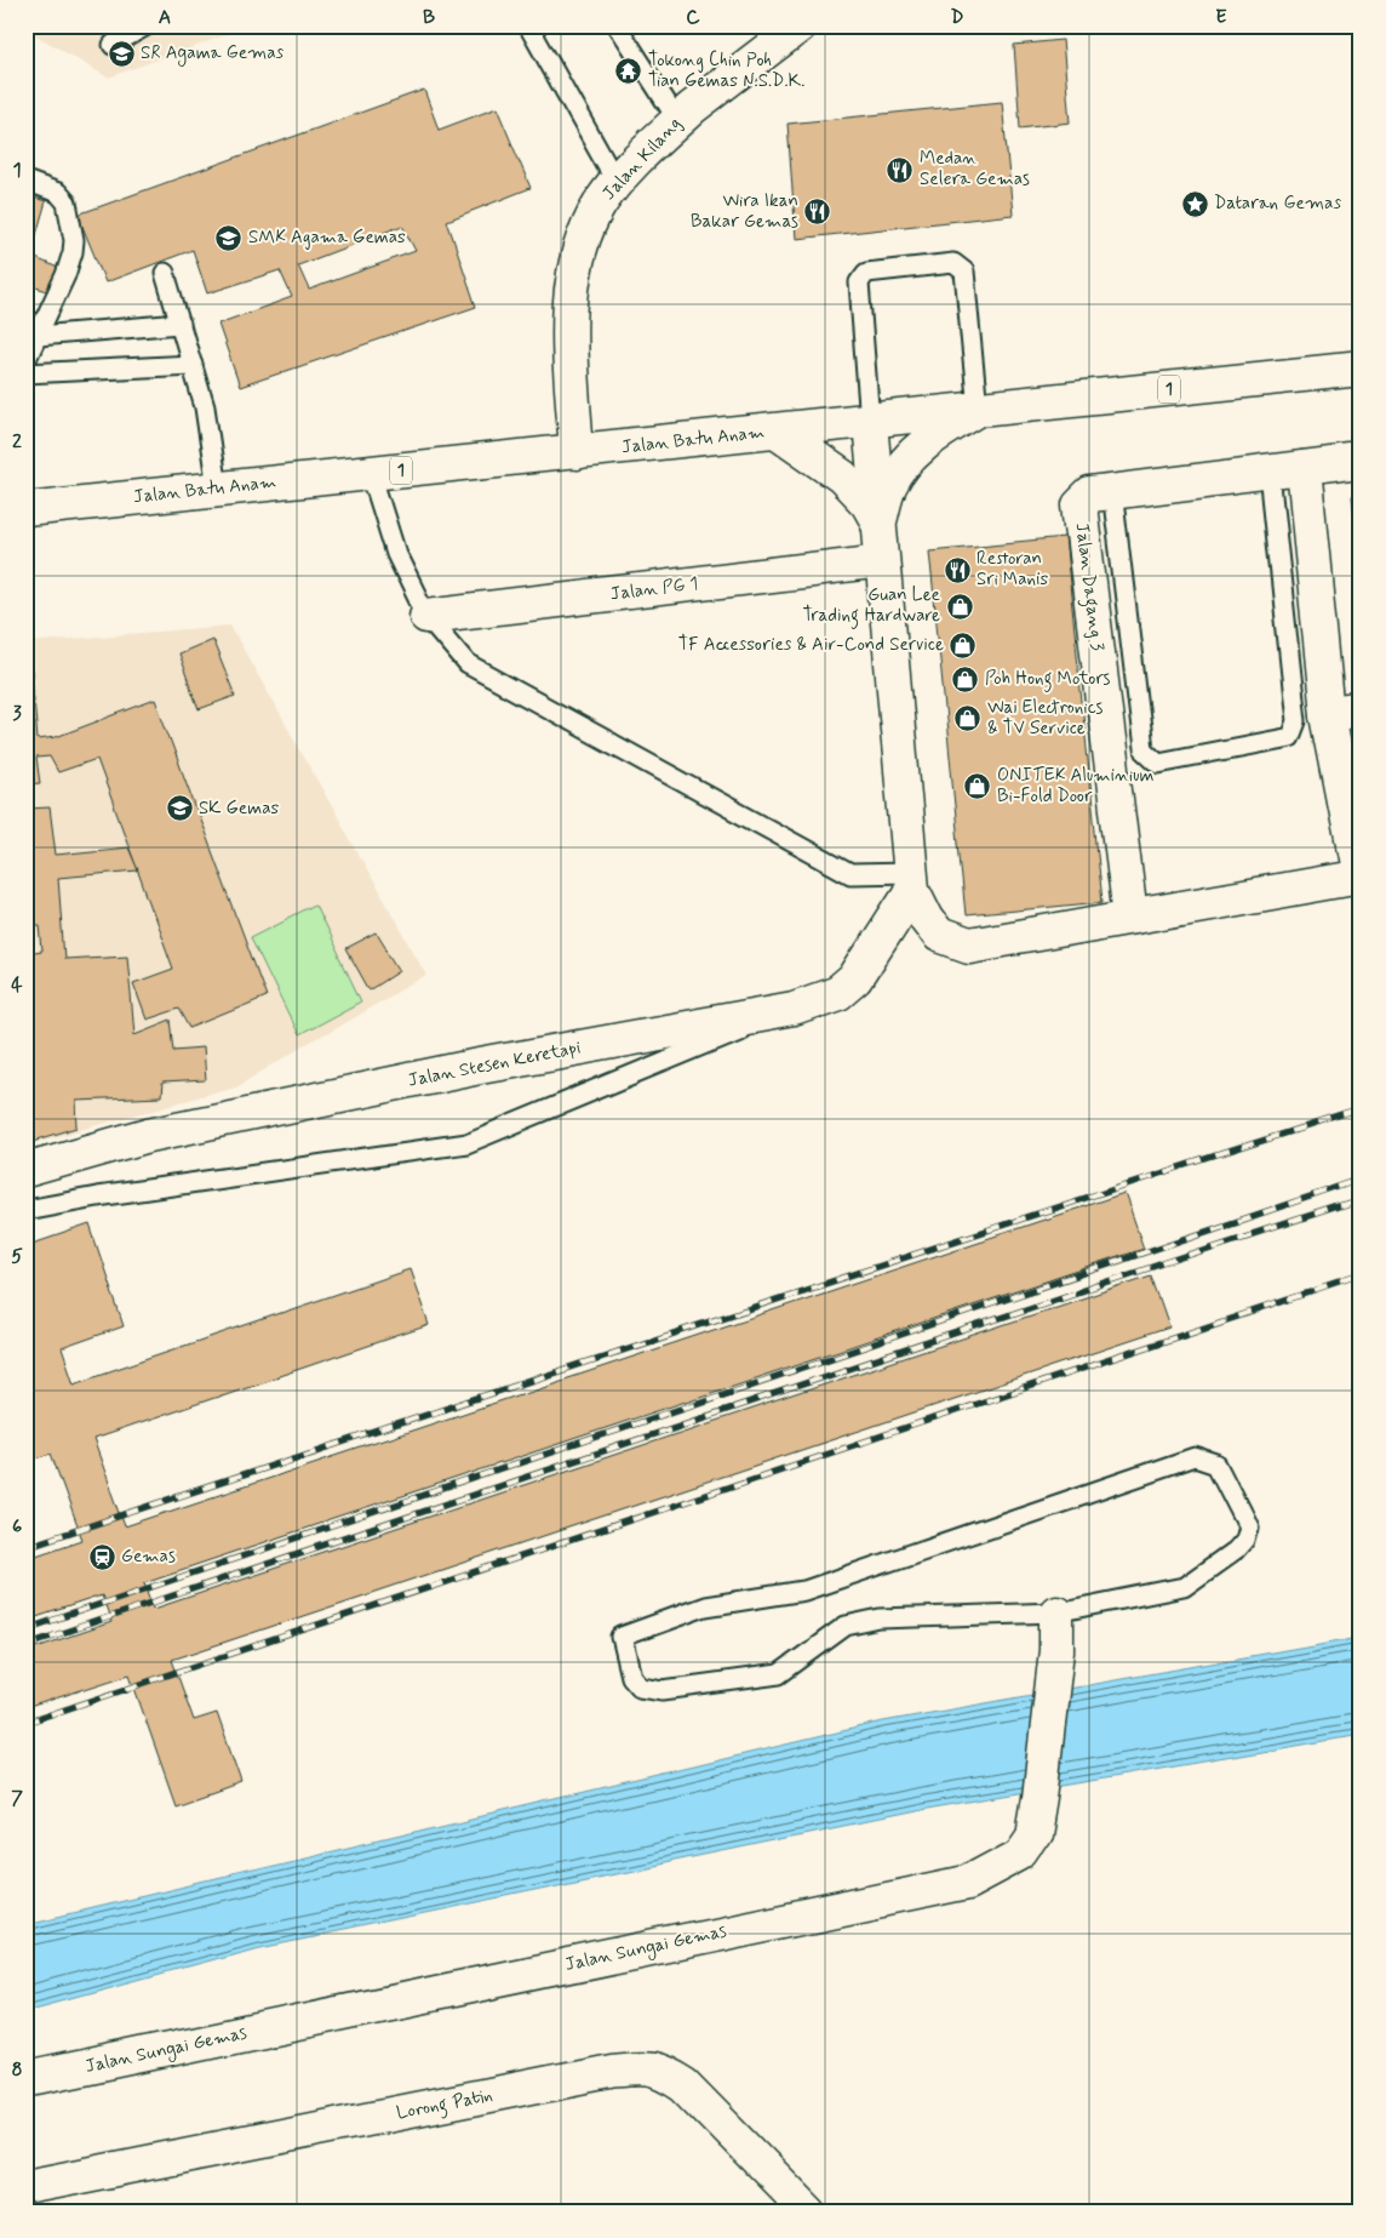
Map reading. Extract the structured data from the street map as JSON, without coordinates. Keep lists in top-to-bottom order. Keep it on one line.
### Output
{"streets":{"main road":["Jalan Kilang","1","Jalan Batu Anam","Jalan Dagang 3","Jalan PG 1","Jalan Stesen Keretapi","Jalan Sungai Gemas","Lorong Patin"]},"crossings":[["Jalan Kilang","Jalan Batu Anam"]],"places":{"school or university":["SR Agama Gemas","SMK Agama Gemas","SK Gemas"],"temple":["Tokong Chin Poh Tian Gemas N.S.D.K."],"restaurant":["Medan Selera Gemas","Wira Ikan Bakar Gemas","Restoran Sri Manis"],"place":["Dataran Gemas"],"shop":["Guan Lee Trading Hardware","TF Accessories & Air-Cond Service","Poh Hong Motors","Wai Electronics & TV Service","ONITEK Aluminium Bi-Fold Door"],"station":["Gemas"]},"grid":{"columns":["A","B","C","D","E"],"rows":["1","2","3","4","5","6","7","8"]}}
